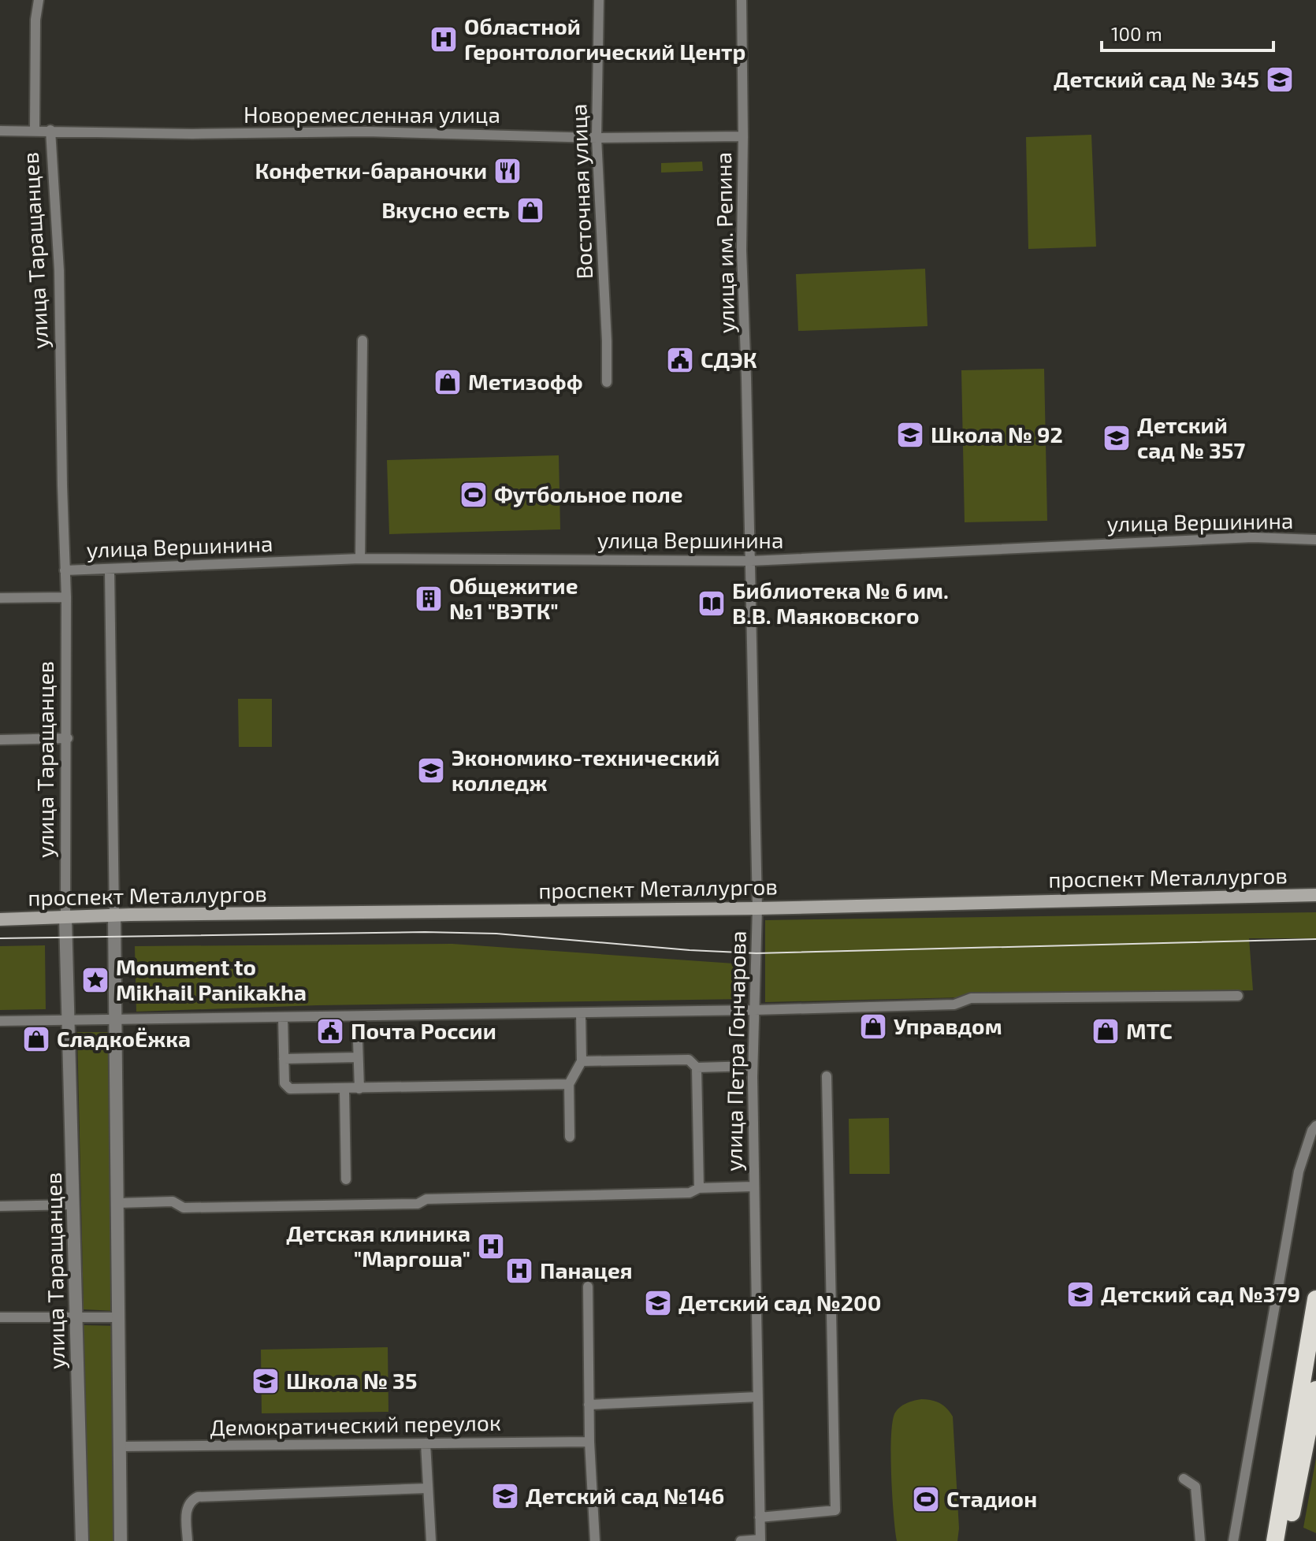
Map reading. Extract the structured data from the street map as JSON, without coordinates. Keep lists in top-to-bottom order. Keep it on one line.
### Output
{"streets":{"main road":["проспект Металлургов"],"street":["Новоремесленная улица","Восточная улица","улица им. Репина","улица Таращанцев","улица Вершинина","улица Петра Гончарова","Демократический переулок"]},"crossings":[["Новоремесленная улица","Восточная улица"],["Новоремесленная улица","улица им. Репина"],["Новоремесленная улица","улица Таращанцев"],["улица им. Репина","улица Вершинина"],["улица им. Репина","улица Петра Гончарова"],["улица Таращанцев","улица Вершинина"],["улица Таращанцев","проспект Металлургов"],["улица Вершинина","улица Петра Гончарова"],["проспект Металлургов","улица Петра Гончарова"]],"places":{"hospital":["Областной Геронтологический Центр","Детская клиника \"Маргоша\"","Панацея"],"school or university":["Детский сад № 345","Школа № 92","Детский сад № 357","Экономико-технический колледж","Детский сад №379","Детский сад №200","Школа № 35","Детский сад №146"],"restaurant":["Конфетки-бараночки"],"shop":["Вкусно есть","Метизофф","Управдом","МТС","СладкоЁжка"],"public building":["СДЭК","Почта России"],"sports":["Футбольное поле","Стадион"],"building":["Общежитие №1 \"ВЭТК\""],"library":["Библиотека № 6 им. В.В. Маяковского"],"place":["Monument to Mikhail Panikakha"]},"scale_bar":"100 m"}
